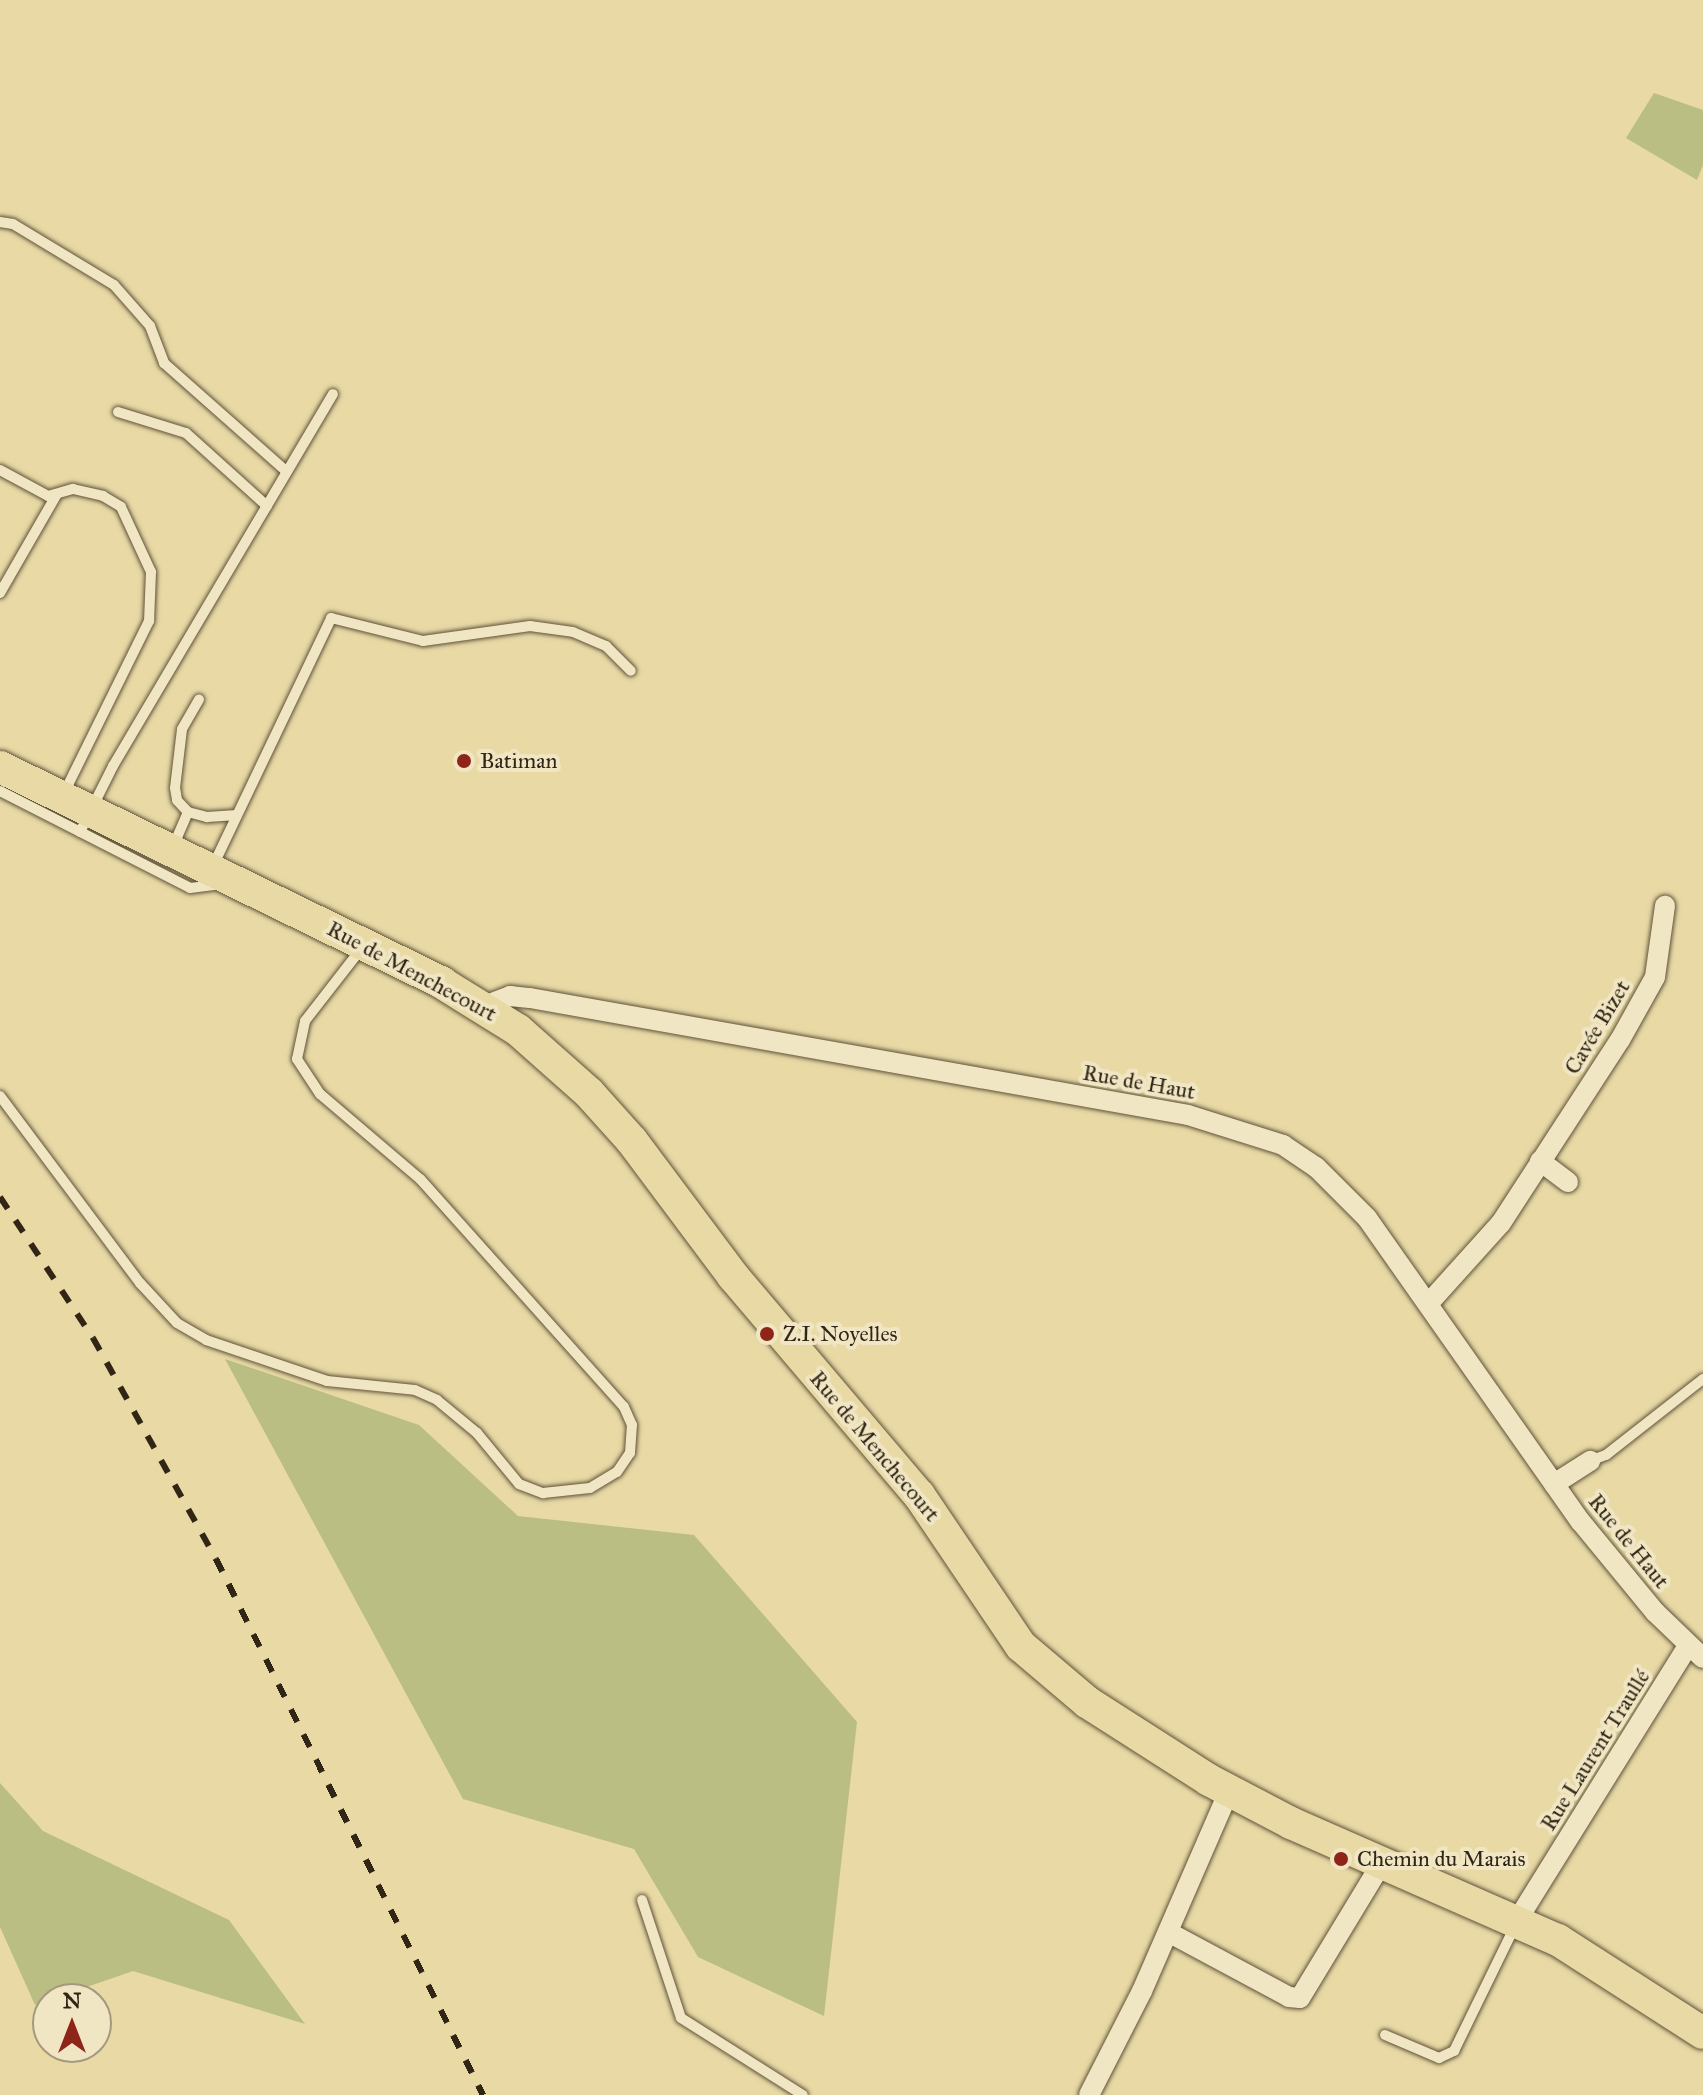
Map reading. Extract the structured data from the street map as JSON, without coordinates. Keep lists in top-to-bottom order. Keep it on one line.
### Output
{"streets":{"main road":["Rue de Menchecourt"],"street":["Cavée Bizet","Rue de Haut","Rue Laurent Traullé"]},"crossings":[["Rue de Menchecourt","Rue de Haut"],["Rue de Menchecourt","Rue Laurent Traullé"],["Cavée Bizet","Rue de Haut"],["Rue de Haut","Rue Laurent Traullé"]],"places":["Batiman","Z.I. Noyelles","Chemin du Marais"],"north":"top"}
